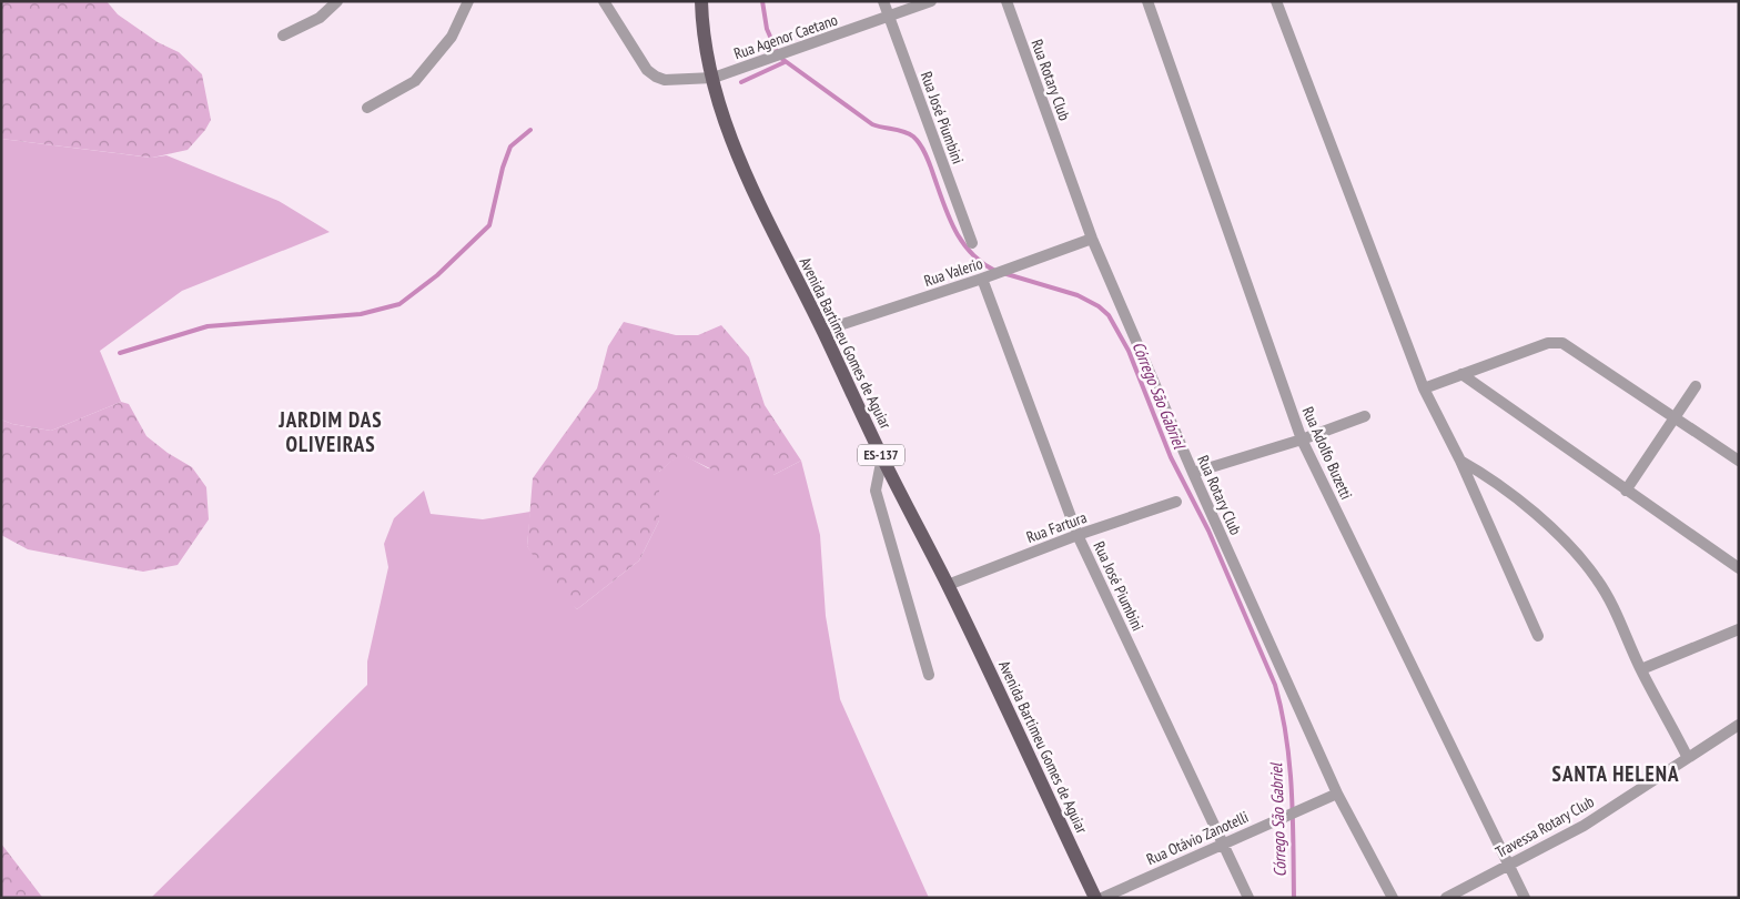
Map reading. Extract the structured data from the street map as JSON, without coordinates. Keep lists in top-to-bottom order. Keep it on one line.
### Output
{"streets":{"main road":["Avenida Bartimeu Gomes de Aguiar","ES-137"],"street":["Rua Agenor Caetano","Rua Rotary Club","Rua José Piumbini","Rua Valerio","Rua Adolfo Buzetti","Rua Fartura","Travessa Rotary Club","Rua Otávio Zanotelli"]},"crossings":[["Rua Agenor Caetano","Rua José Piumbini"],["Rua Agenor Caetano","Avenida Bartimeu Gomes de Aguiar"],["Rua Rotary Club","Rua Valerio"],["Rua Rotary Club","Rua Otávio Zanotelli"],["Rua José Piumbini","Rua Valerio"],["Rua José Piumbini","Rua Fartura"],["Rua José Piumbini","Rua Otávio Zanotelli"],["Rua Valerio","Avenida Bartimeu Gomes de Aguiar"],["Avenida Bartimeu Gomes de Aguiar","Rua Fartura"],["Rua Adolfo Buzetti","Travessa Rotary Club"]],"districts":["JARDIM DAS OLIVEIRAS","SANTA HELENA"],"water":["Córrego São Gabriel"]}
